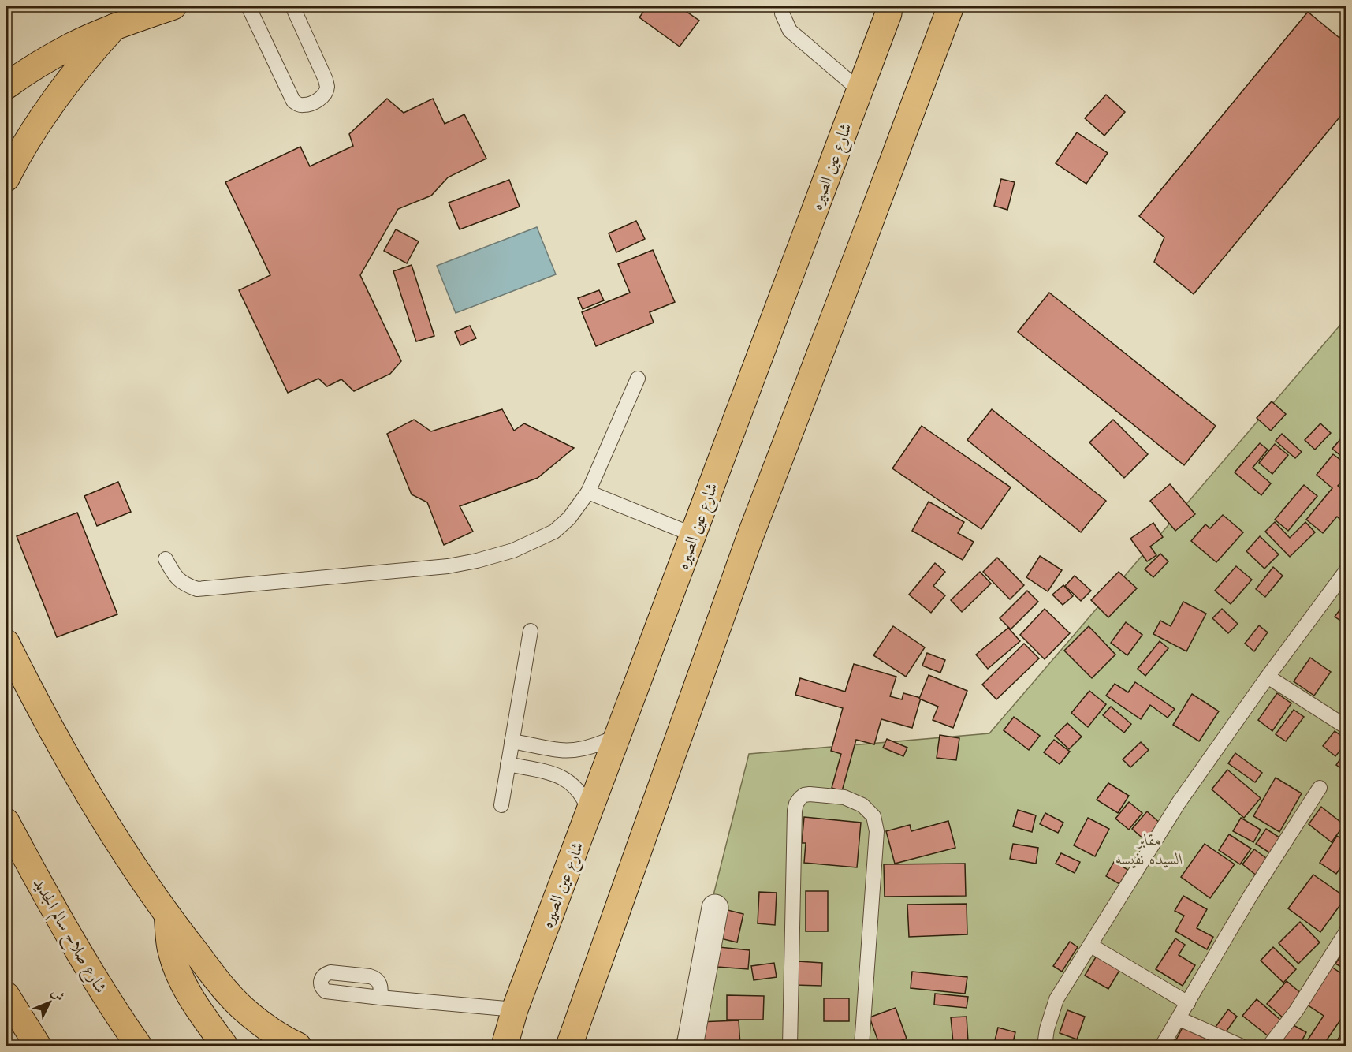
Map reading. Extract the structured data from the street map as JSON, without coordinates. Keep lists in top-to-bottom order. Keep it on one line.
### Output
{"streets":{"main road":["شارع عين الصيره","شارع صلاح سالم الجديد"]},"parks":["مقابر السيده نفيسه"],"north":"top right"}
